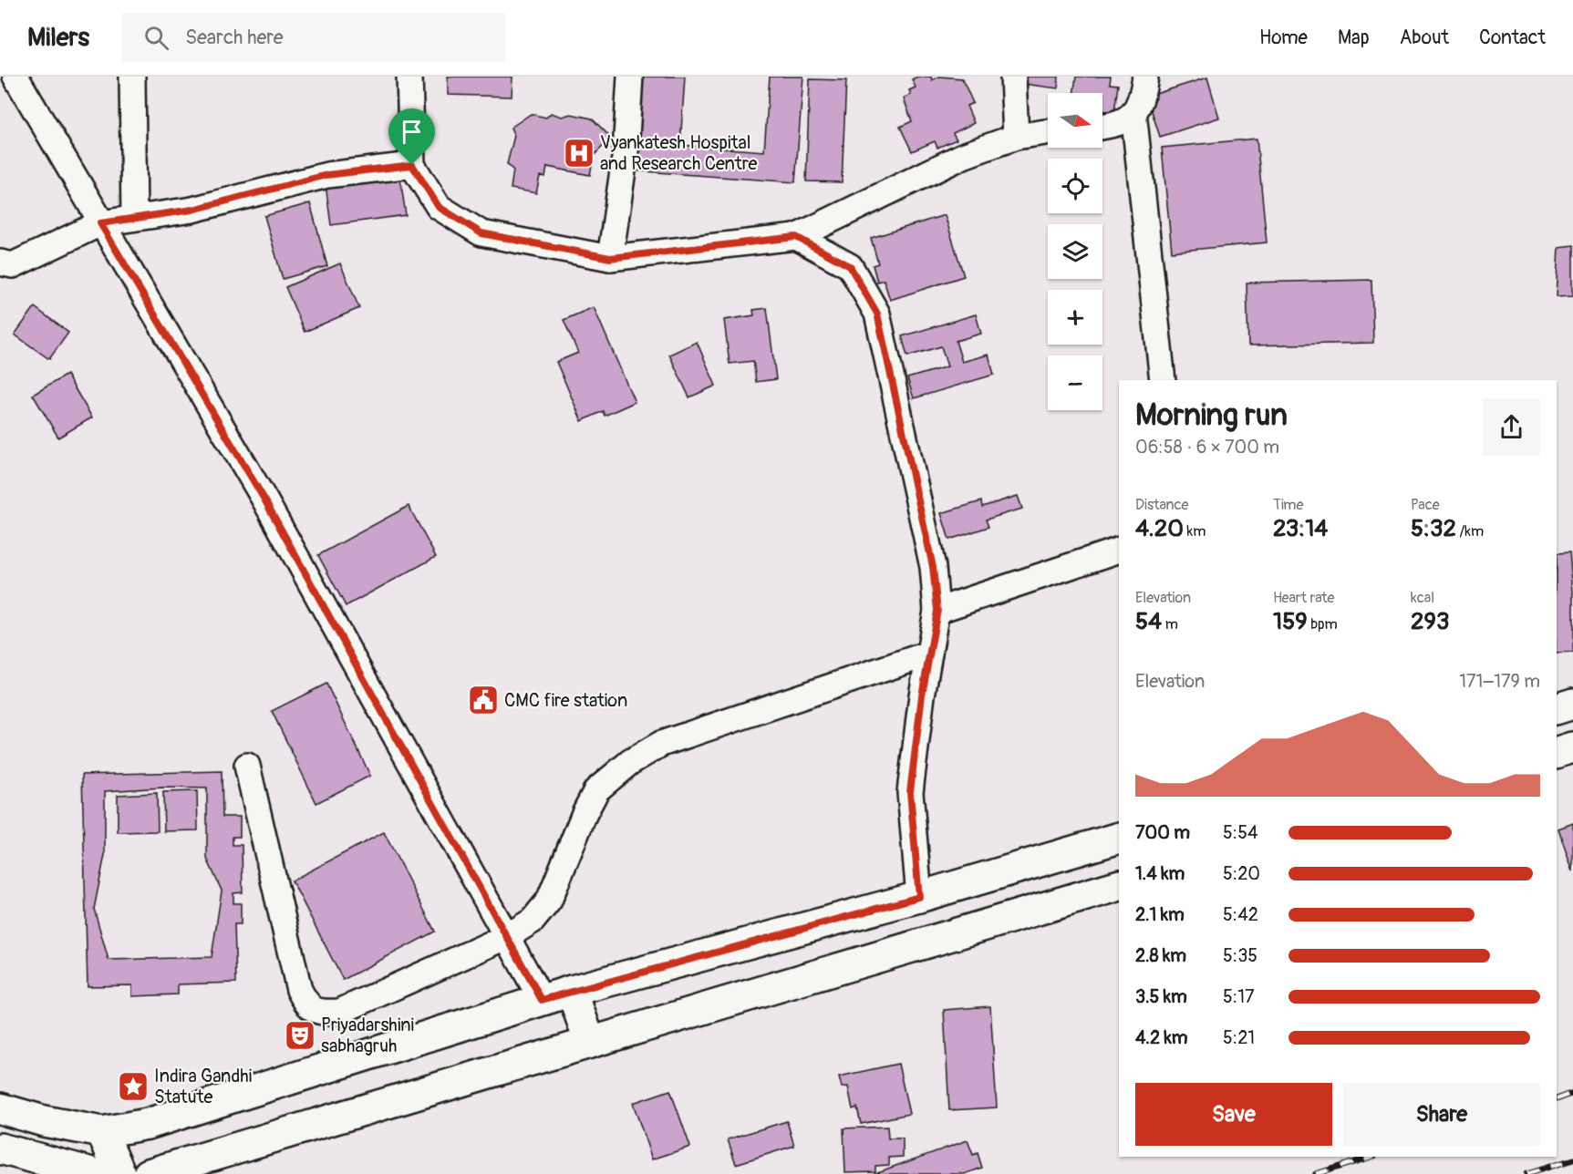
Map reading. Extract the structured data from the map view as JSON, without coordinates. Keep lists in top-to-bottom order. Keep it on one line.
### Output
{"places":{"hospital":["Vyankatesh Hospital and Research Centre"],"public building":["CMC fire station"],"theatre":["Priyadarshini sabhagruh"],"place":["Indira Gandhi Statute"]},"north":"right","page":{"header":"Milers","search":"Search here","nav":["Home","Map","About","Contact"],"map_buttons":["+","−"],"heading":["Morning run","06:58 · 6 × 700 m"],"stats":[["Distance","4.20 km"],["Time","23:14"],["Pace","5:32 /km"],["Elevation","54 m"],["Heart rate","159 bpm"],["kcal","293"]],"chart":["Elevation","171–179 m"],"list":[{"name":"700 m","note":"5:54"},{"name":"1.4 km","note":"5:20"},{"name":"2.1 km","note":"5:42"},{"name":"2.8 km","note":"5:35"},{"name":"3.5 km","note":"5:17"},{"name":"4.2 km","note":"5:21"}],"buttons":["Save","Share"]}}
